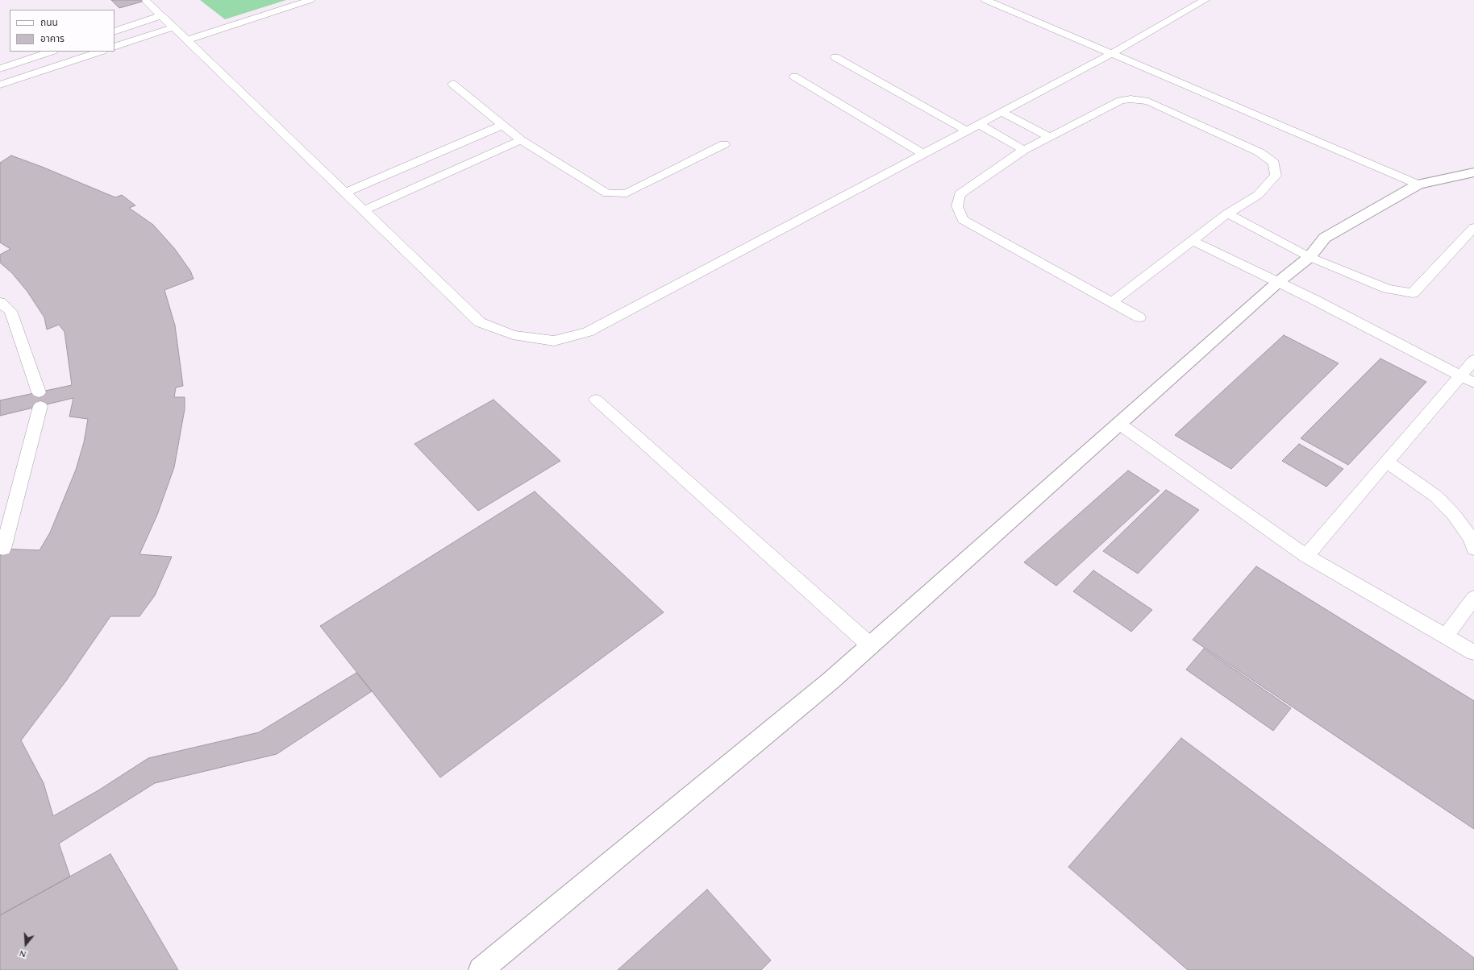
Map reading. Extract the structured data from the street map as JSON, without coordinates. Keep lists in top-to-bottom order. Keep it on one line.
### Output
{"legend":["ถนน","อาคาร"],"north":"bottom"}
